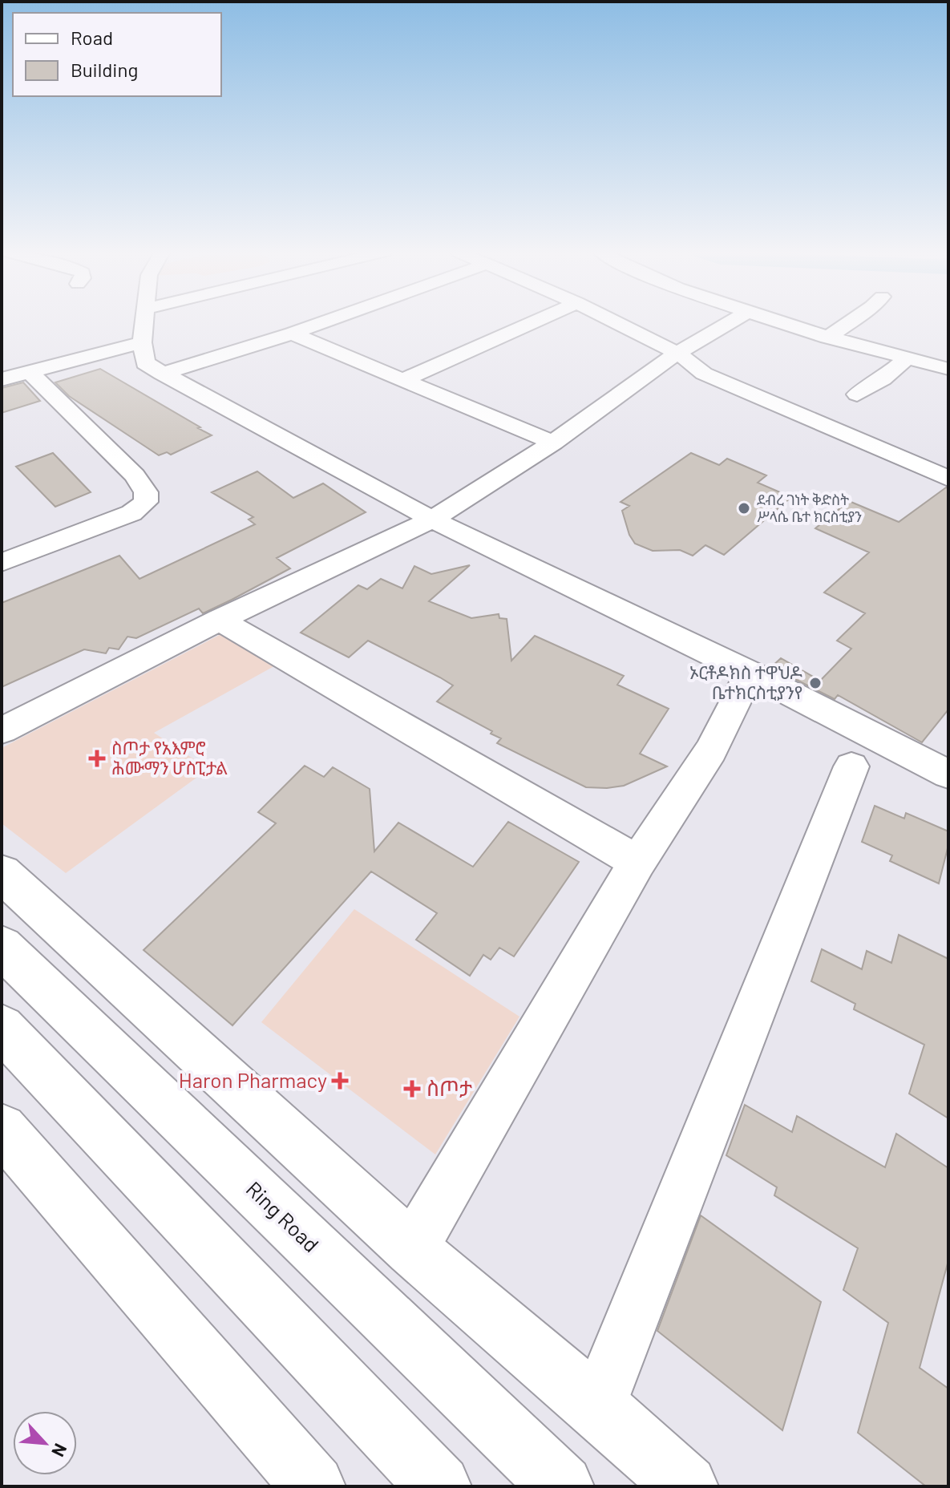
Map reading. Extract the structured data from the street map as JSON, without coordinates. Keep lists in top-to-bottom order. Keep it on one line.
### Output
{"streets":{"main road":["Ring Road"]},"places":{"other":["ደብረ ገነት ቅድስት ሥላሴ ቤተ ክርስቲያን","ኦርቶዶክስ ተዋህዶ ቤተክርስቲያንየ"],"health":["ስጦታ የአእምሮ ሕሙማን ሆስፒታል","Haron Pharmacy","ስጦታ"]},"legend":["Road","Building"],"north":"bottom right"}
